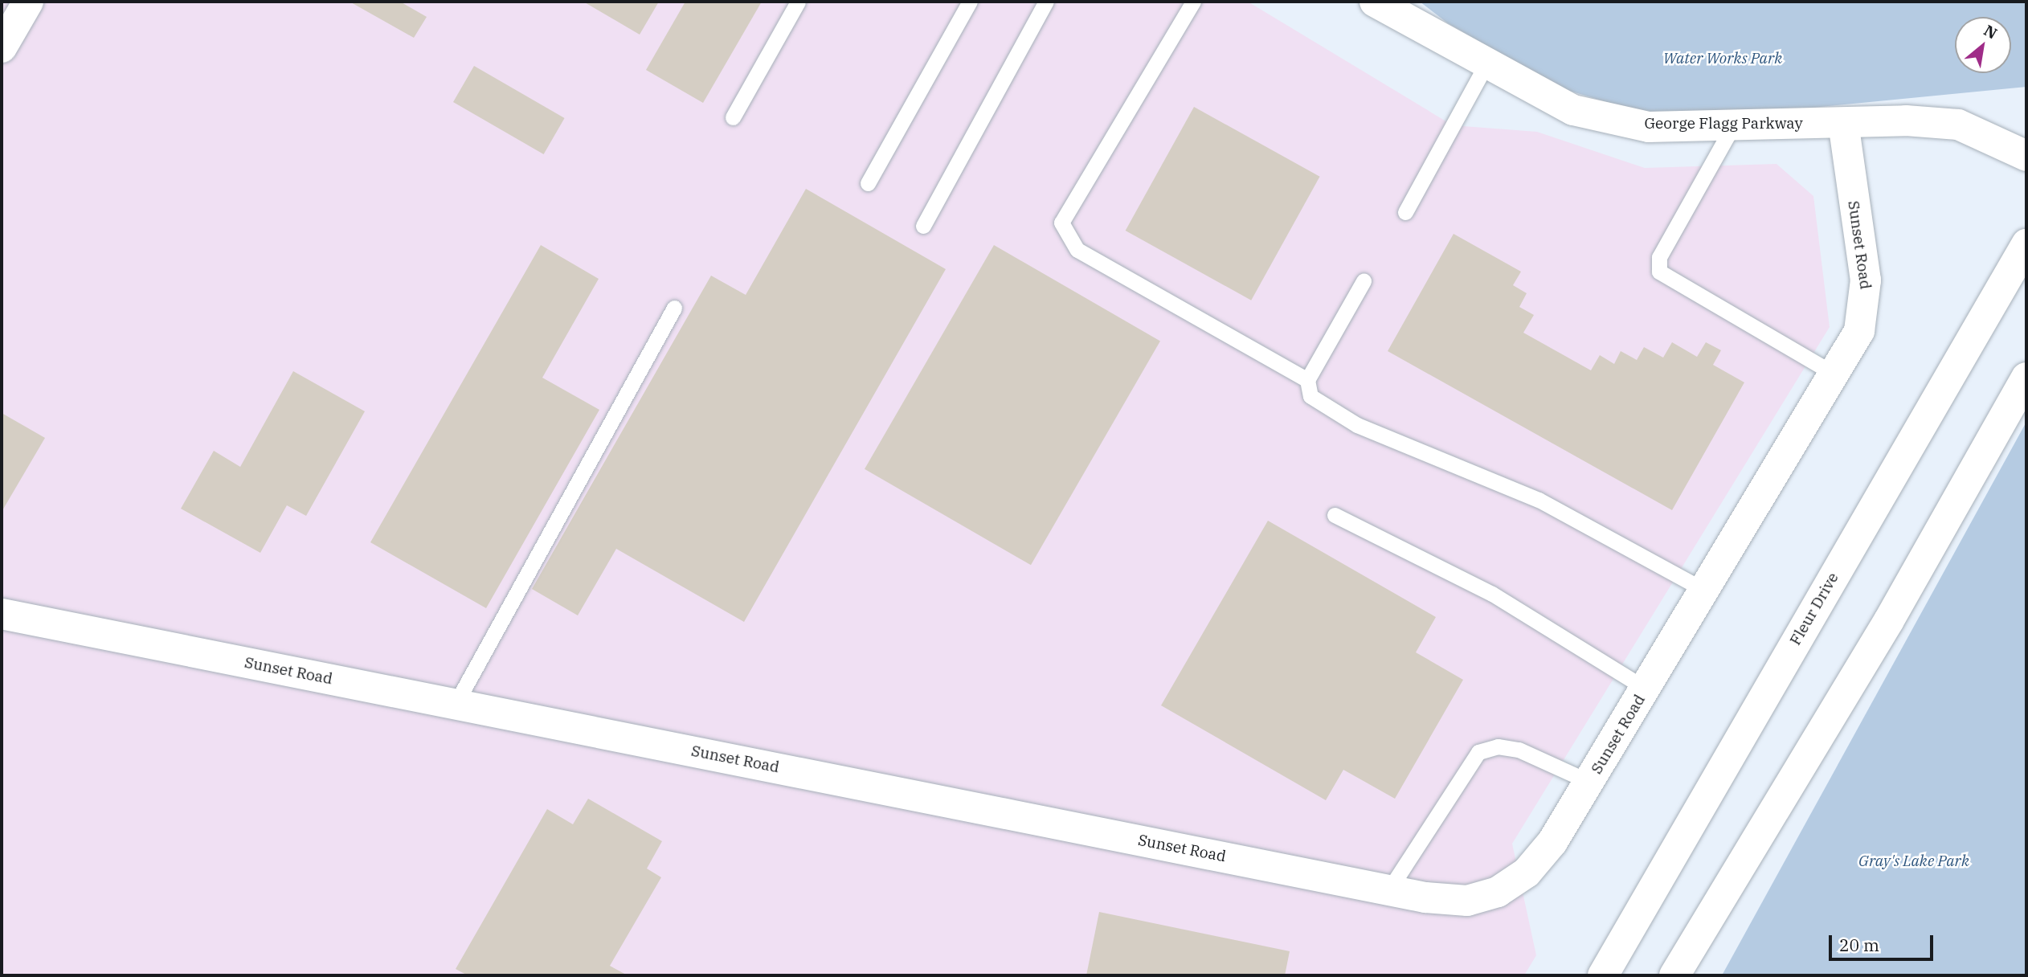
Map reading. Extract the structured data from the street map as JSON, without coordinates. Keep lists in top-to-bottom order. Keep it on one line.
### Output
{"streets":{"street":["George Flagg Parkway","Sunset Road","Fleur Drive"]},"crossings":[["George Flagg Parkway","Sunset Road"]],"parks":["Water Works Park","Gray's Lake Park"],"scale_bar":"20 m","north":"top right"}
